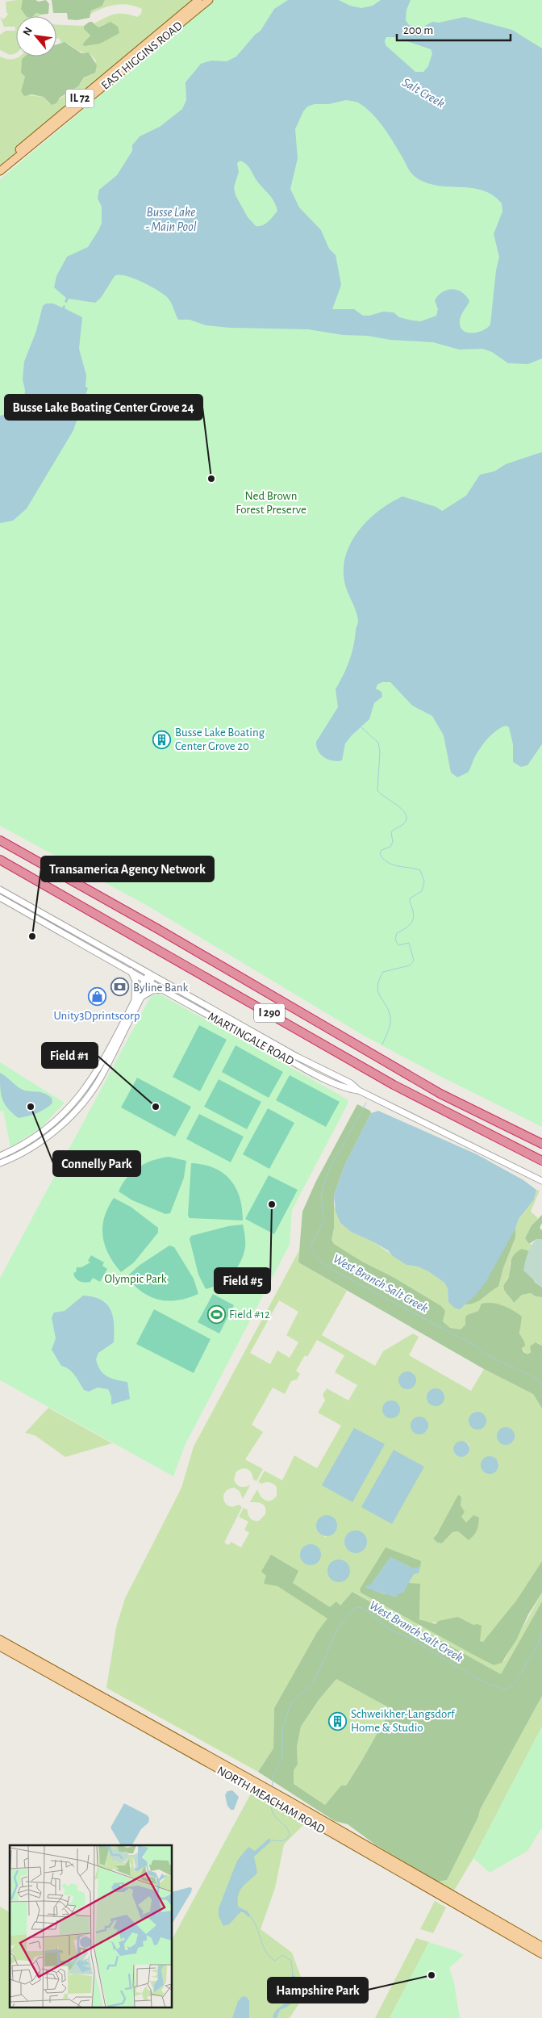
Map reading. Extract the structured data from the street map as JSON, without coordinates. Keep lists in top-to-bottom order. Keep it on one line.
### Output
{"streets":{"highway":["I 290"],"main road":["EAST HIGGINS ROAD","IL 72","NORTH MEACHAM ROAD"],"street":["MARTINGALE ROAD"]},"water":["Salt Creek","Busse Lake - Main Pool","West Branch Salt Creek"],"parks":["Ned Brown Forest Preserve","Olympic Park"],"places":{"other":["Busse Lake Boating Center Grove 24","Transamerica Agency Network","Connelly Park","Field #1","Field #5","Hampshire Park"],"building":["Busse Lake Boating Center Grove 20","Schweikher-Langsdorf Home & Studio"],"bank":["Byline Bank"],"shop":["Unity3Dprintscorp"],"sports":["Field #12"]},"scale_bar":"200 m","north":"top left"}
